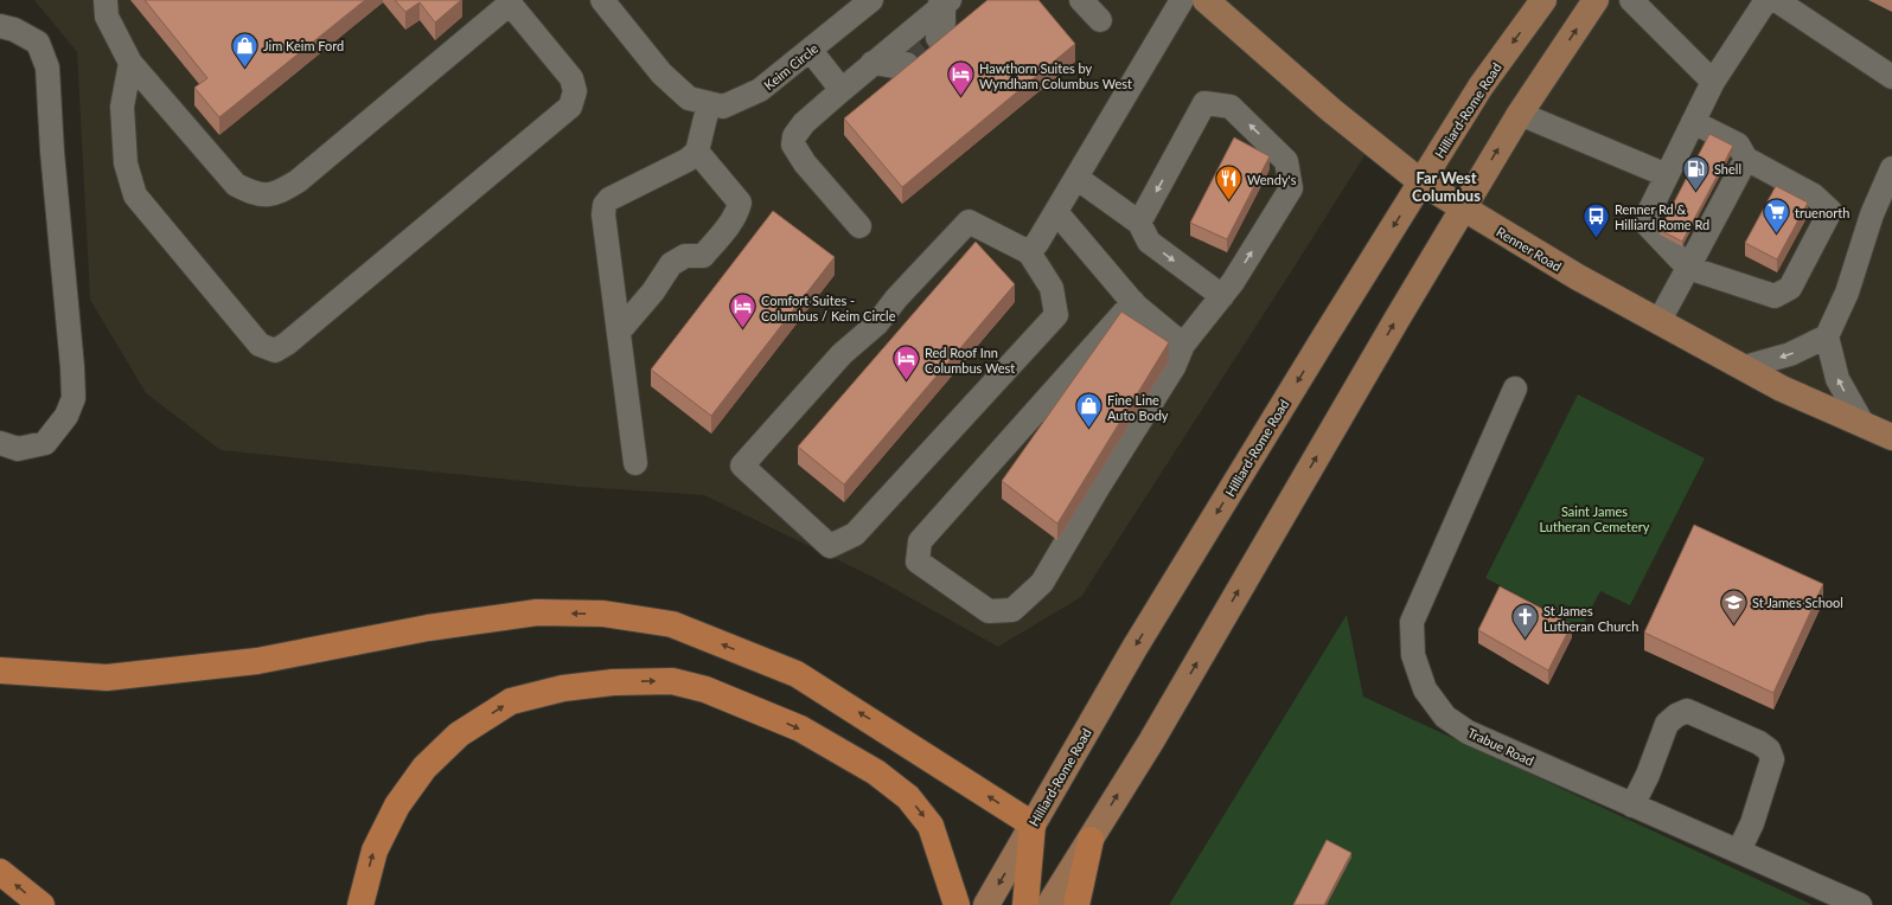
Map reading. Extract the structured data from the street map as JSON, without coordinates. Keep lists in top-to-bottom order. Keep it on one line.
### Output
{"streets":{"main road":["Hilliard-Rome Road","Renner Road"],"street":["Keim Circle","Trabue Road"]},"crossings":[["Hilliard-Rome Road","Renner Road"]],"districts":["Far West Columbus"],"parks":["Saint James Lutheran Cemetery"],"places":{"shop":["Jim Keim Ford","Fine Line Auto Body"],"hotel":["Hawthorn Suites by Wyndham Columbus West","Comfort Suites - Columbus / Keim Circle","Red Roof Inn Columbus West"],"fuel station":["Shell"],"restaurant":["Wendy's"],"supermarket":["truenorth"],"bus stop":["Renner Rd & Hilliard Rome Rd"],"school or university":["St James School"],"church":["St James Lutheran Church"]}}
